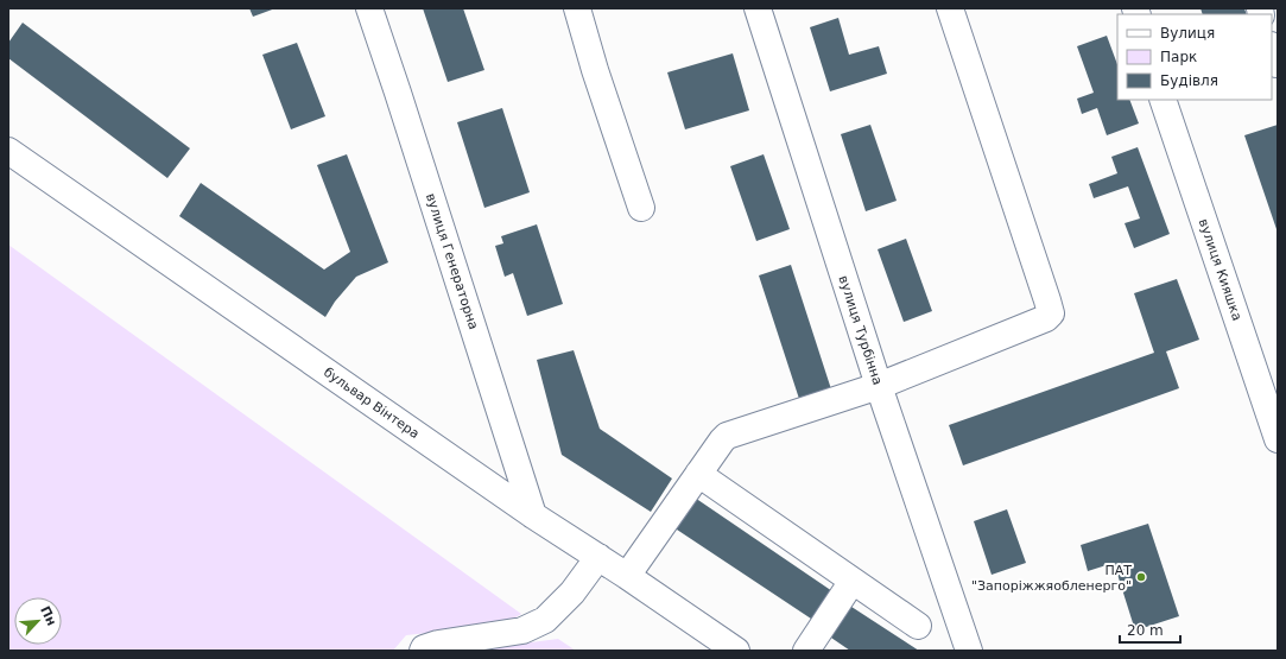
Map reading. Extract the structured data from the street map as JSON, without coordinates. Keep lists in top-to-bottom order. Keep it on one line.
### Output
{"streets":{"street":["вулиця Генераторна","вулиця Кияшка","вулиця Турбінна","бульвар Вінтера"]},"crossings":[["вулиця Генераторна","бульвар Вінтера"]],"places":["ПАТ \"Запоріжжяобленерго\""],"legend":["Вулиця","Парк","Будівля"],"scale_bar":"20 m","north":"top right"}
